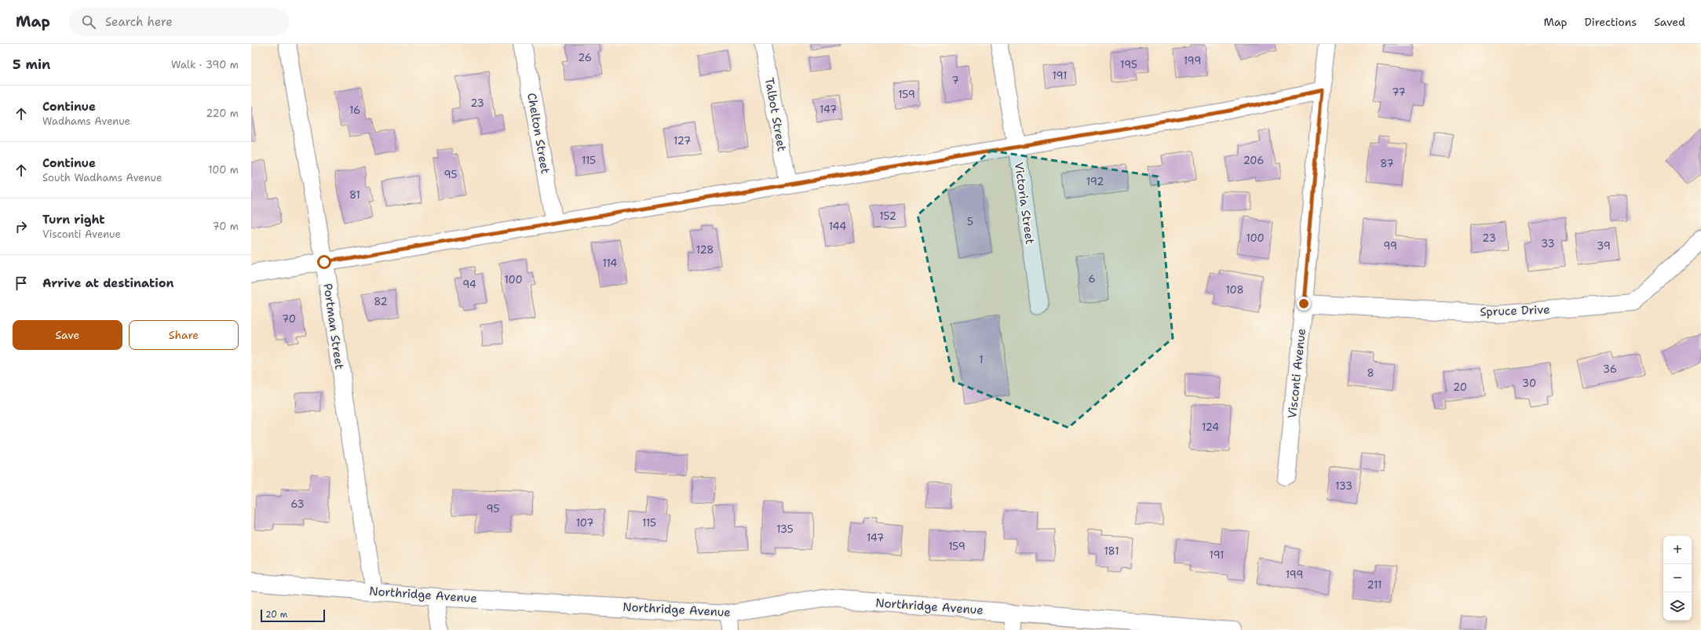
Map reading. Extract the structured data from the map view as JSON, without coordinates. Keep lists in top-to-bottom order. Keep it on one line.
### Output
{"streets":{"street":["Talbot Street","Chelton Street","Victoria Street","Spruce Drive","Portman Street","Visconti Avenue","Northridge Avenue"]},"crossings":[["Spruce Drive","Visconti Avenue"],["Portman Street","Northridge Avenue"]],"house_numbers":["26","199","195","191","7","77","159","23","147","16","127","115","206","87","95","192","81","152","5","144","100","23","33","99","39","128","114","6","100","94","108","82","70","1","36","8","30","20","124","133","63","95","107","115","135","147","159","181","191","199","211"],"scale_bar":"20 m","page":{"header":"Map","search":"Search here","nav":["Map","Directions","Saved"],"heading":["5 min","Walk · 390 m"],"list":[["Continue","Wadhams Avenue","220 m"],["Continue","South Wadhams Avenue","100 m"],["Turn right","Visconti Avenue","70 m"],"Arrive at destination"],"buttons":["Save","Share"],"map_buttons":["+","−"],"scale":"20 m"}}
